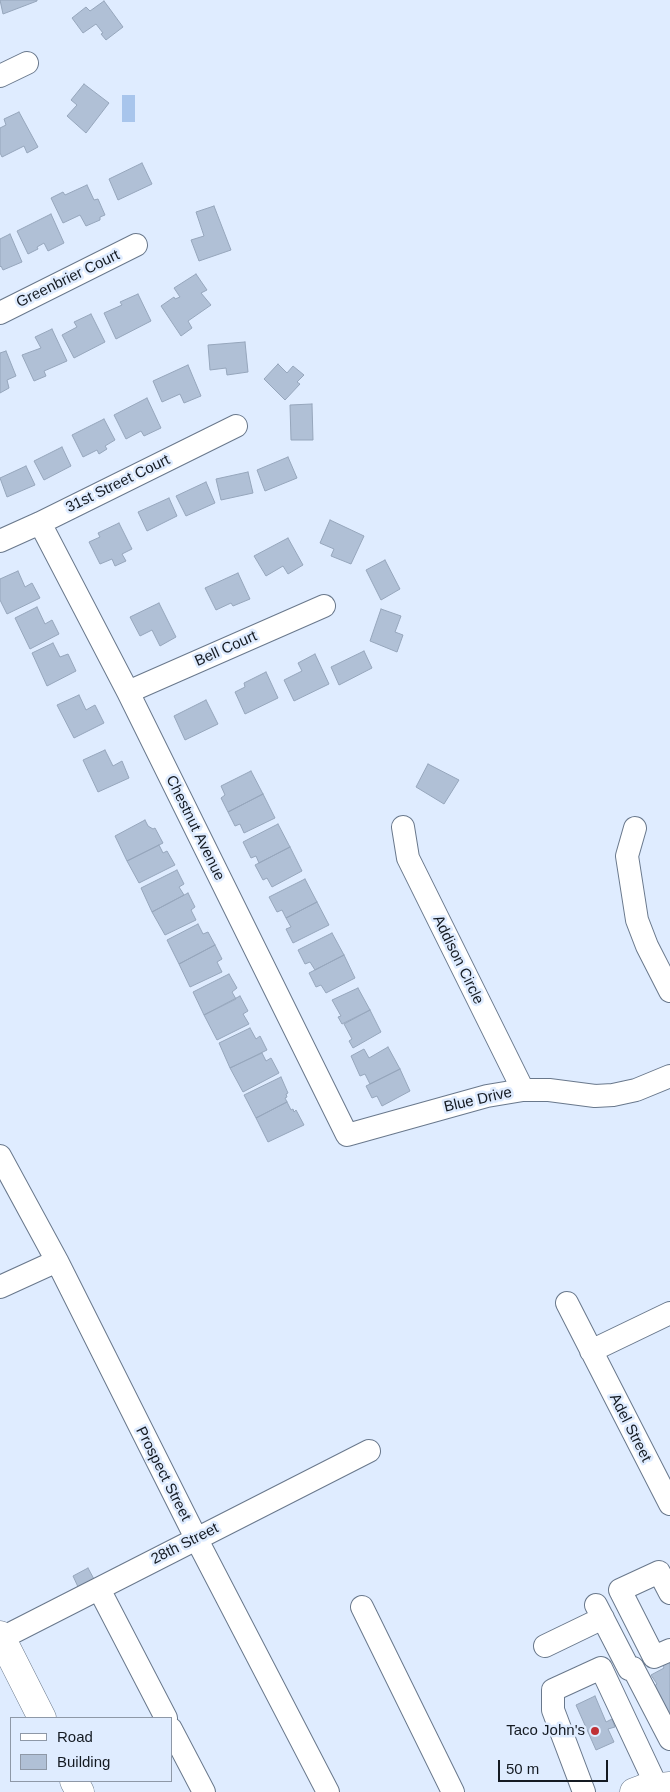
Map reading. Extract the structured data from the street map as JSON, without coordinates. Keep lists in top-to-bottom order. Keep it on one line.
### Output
{"streets":{"street":["Greenbrier Court","31st Street Court","Bell Court","Chestnut Avenue","Addison Circle","Blue Drive","Adel Street","Prospect Street","28th Street"]},"crossings":[["31st Street Court","Chestnut Avenue"],["Bell Court","Chestnut Avenue"],["Chestnut Avenue","Blue Drive"],["Addison Circle","Blue Drive"],["Prospect Street","28th Street"]],"places":["Taco John's"],"legend":["Road","Building"],"scale_bar":"50 m"}
